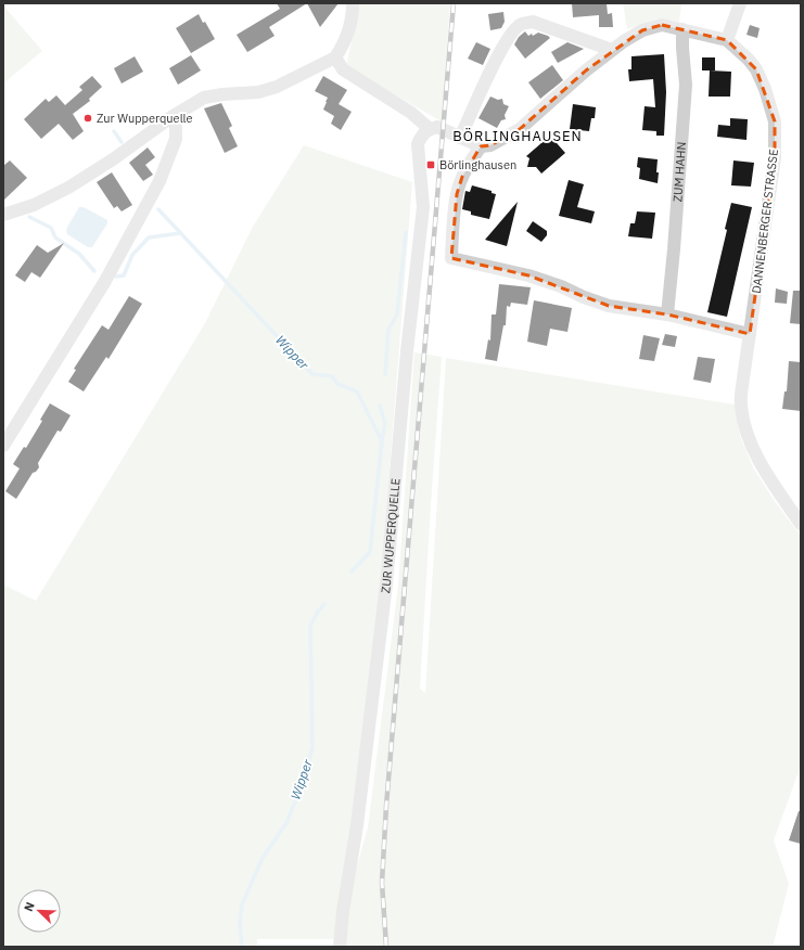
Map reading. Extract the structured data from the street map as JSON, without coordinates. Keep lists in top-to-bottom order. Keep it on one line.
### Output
{"streets":{"street":["ZUM HAHN","DANNENBERGER STRASSE","ZUR WUPPERQUELLE"]},"crossings":[["ZUM HAHN","DANNENBERGER STRASSE"]],"districts":["BÖRLINGHAUSEN"],"water":["Wipper"],"places":{"other":["Zur Wupperquelle"],"transit":["Börlinghausen"]},"north":"top left"}
